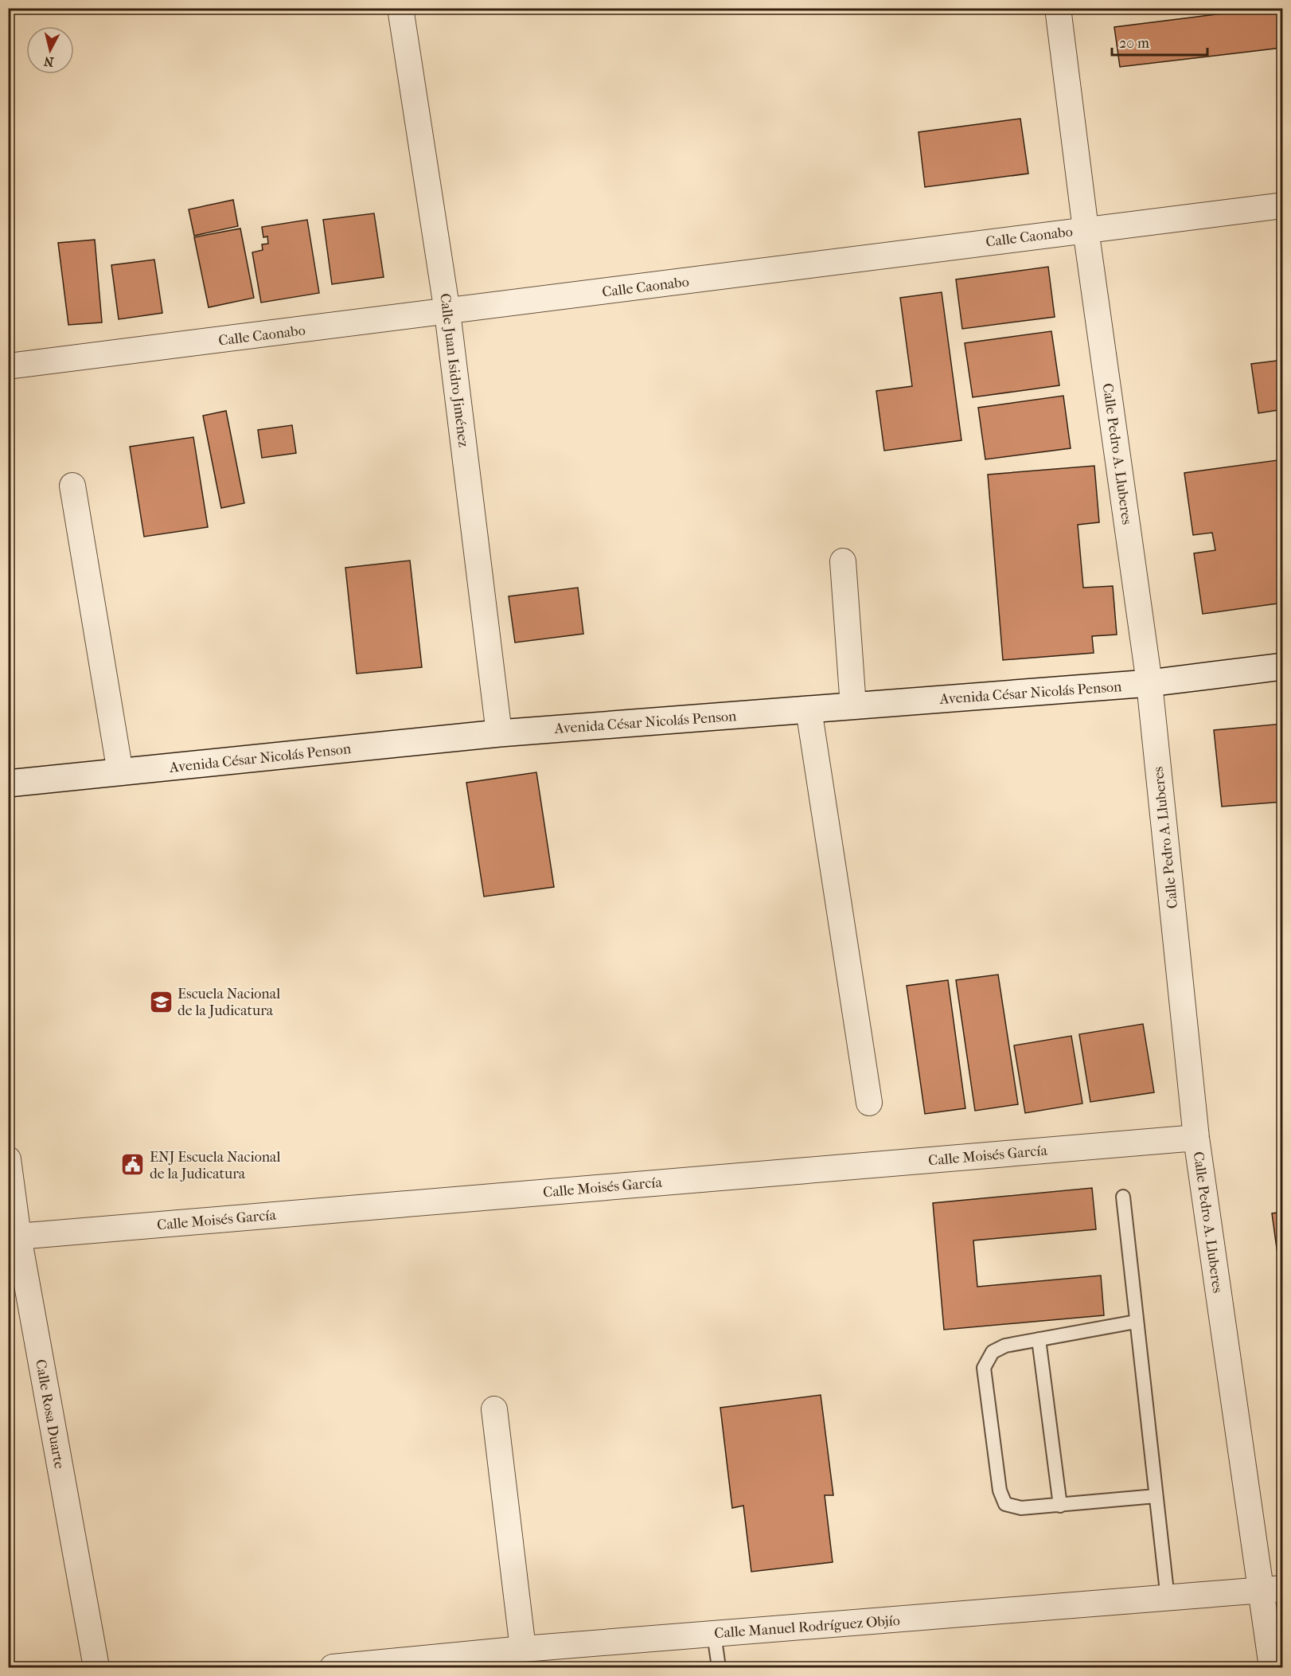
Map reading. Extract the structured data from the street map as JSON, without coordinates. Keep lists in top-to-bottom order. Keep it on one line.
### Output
{"streets":{"main road":["Avenida César Nicolás Penson"],"street":["Calle Caonabo","Calle Juan Isidro Jiménez","Calle Pedro A. Lluberes","Calle Moisés García","Calle Rosa Duarte","Calle Manuel Rodríguez Objío"]},"crossings":[["Calle Caonabo","Calle Juan Isidro Jiménez"],["Calle Caonabo","Calle Pedro A. Lluberes"],["Calle Juan Isidro Jiménez","Avenida César Nicolás Penson"],["Calle Pedro A. Lluberes","Avenida César Nicolás Penson"],["Calle Pedro A. Lluberes","Calle Moisés García"],["Calle Pedro A. Lluberes","Calle Manuel Rodríguez Objío"],["Calle Moisés García","Calle Rosa Duarte"]],"places":{"school or university":["Escuela Nacional de la Judicatura"],"public building":["ENJ Escuela Nacional de la Judicatura"]},"scale_bar":"20 m","north":"bottom"}
